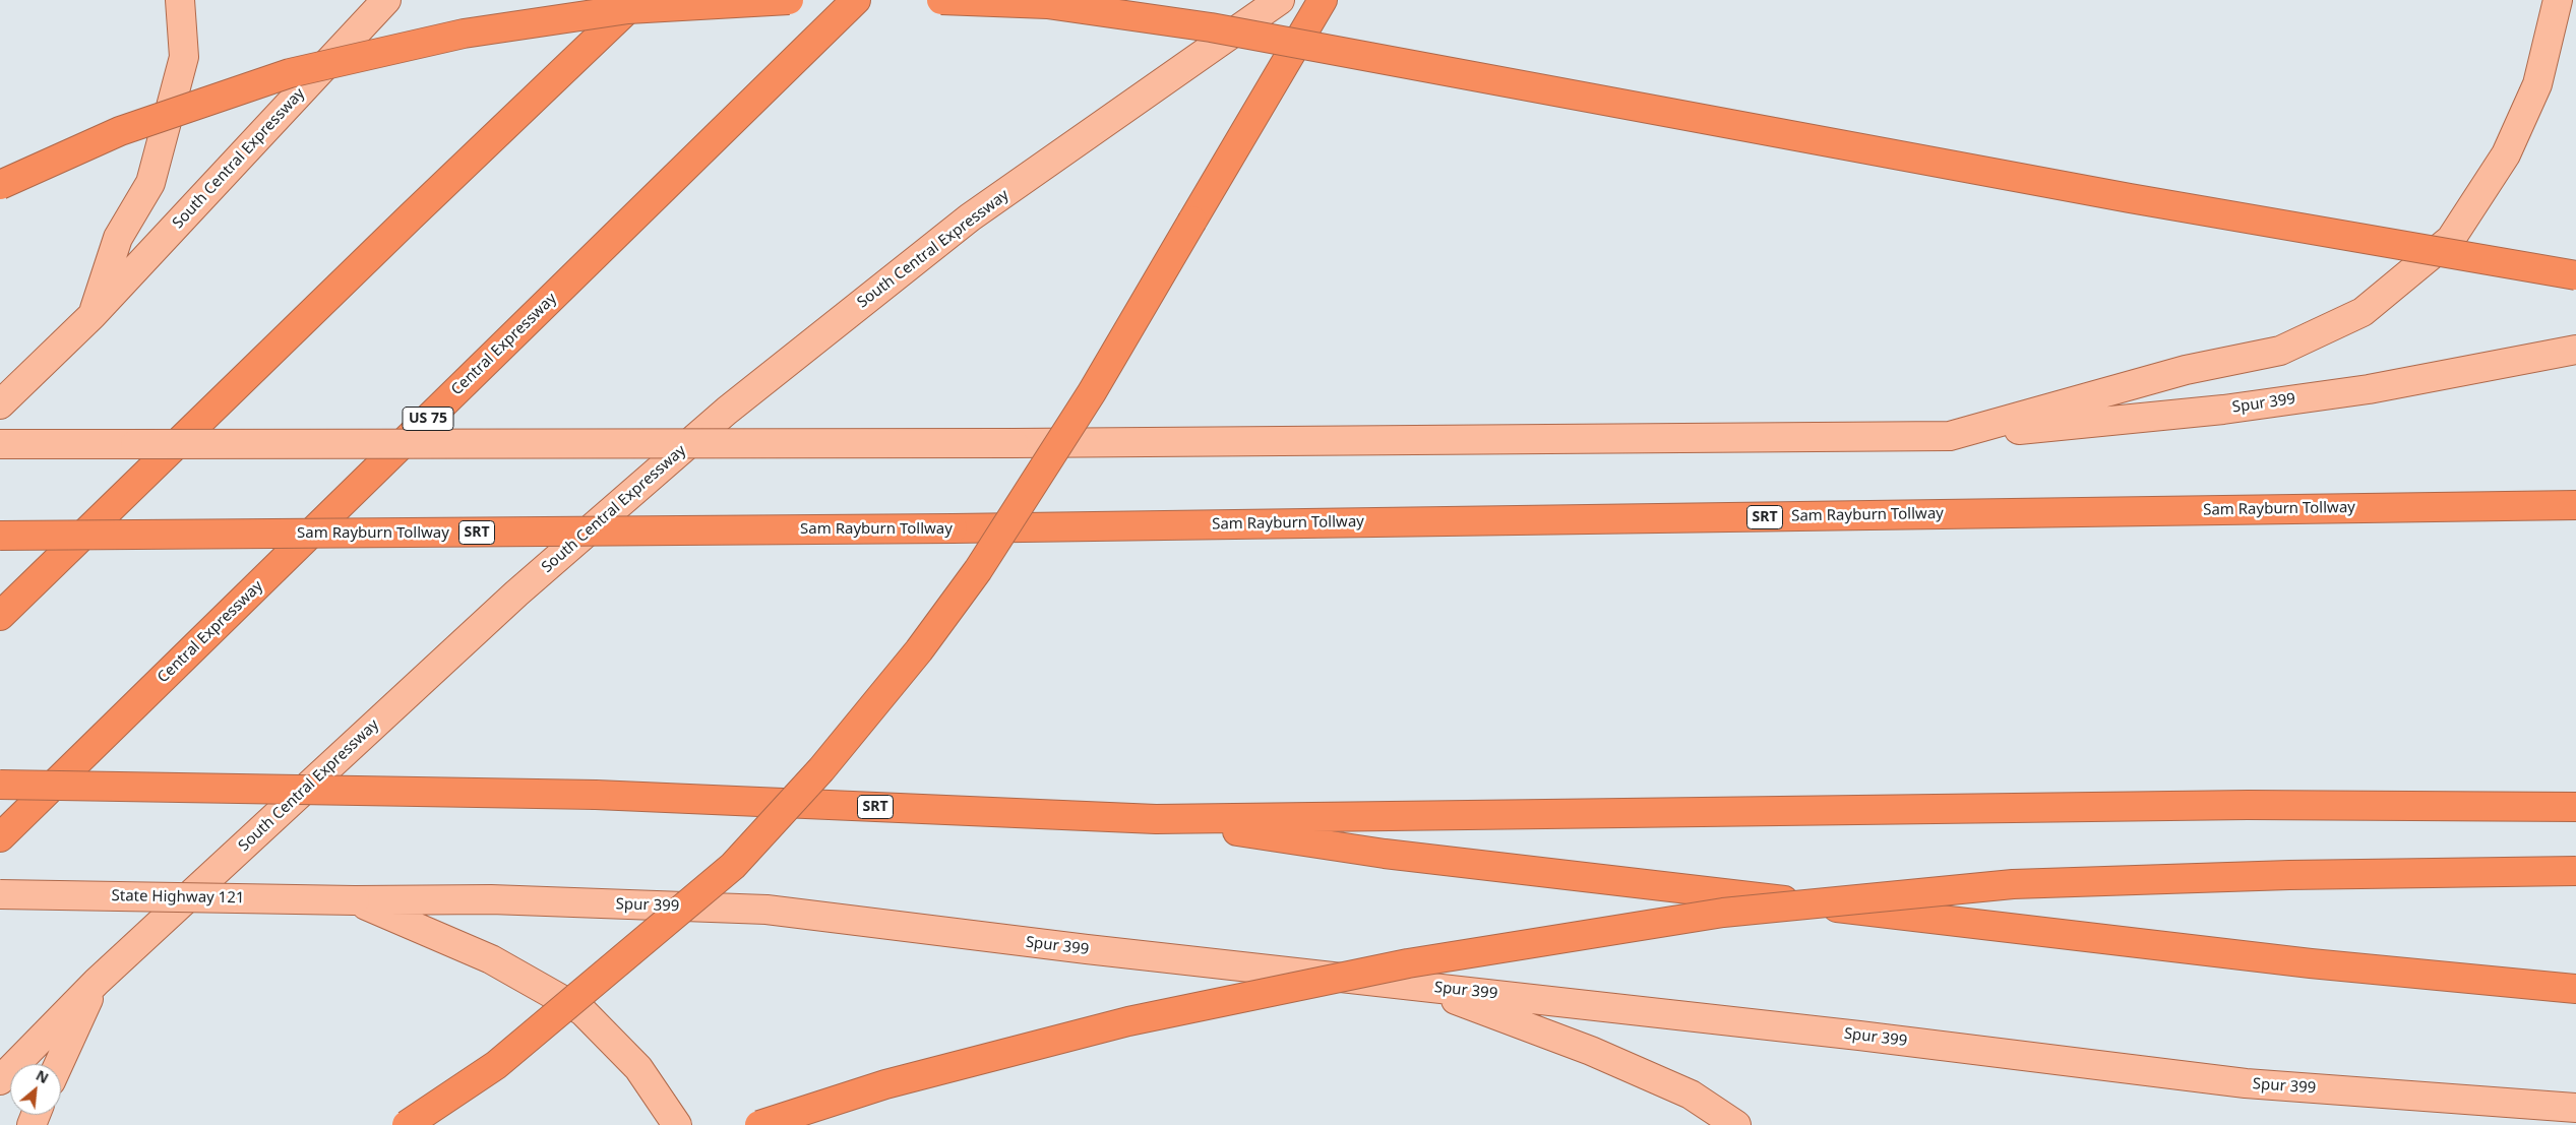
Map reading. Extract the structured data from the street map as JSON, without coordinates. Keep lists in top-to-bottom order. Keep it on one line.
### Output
{"streets":{"highway":["Central Expressway","US 75","Sam Rayburn Tollway","SRT"],"main road":["South Central Expressway","Spur 399","State Highway 121"]},"crossings":[["Spur 399","State Highway 121"]],"north":"top right"}
